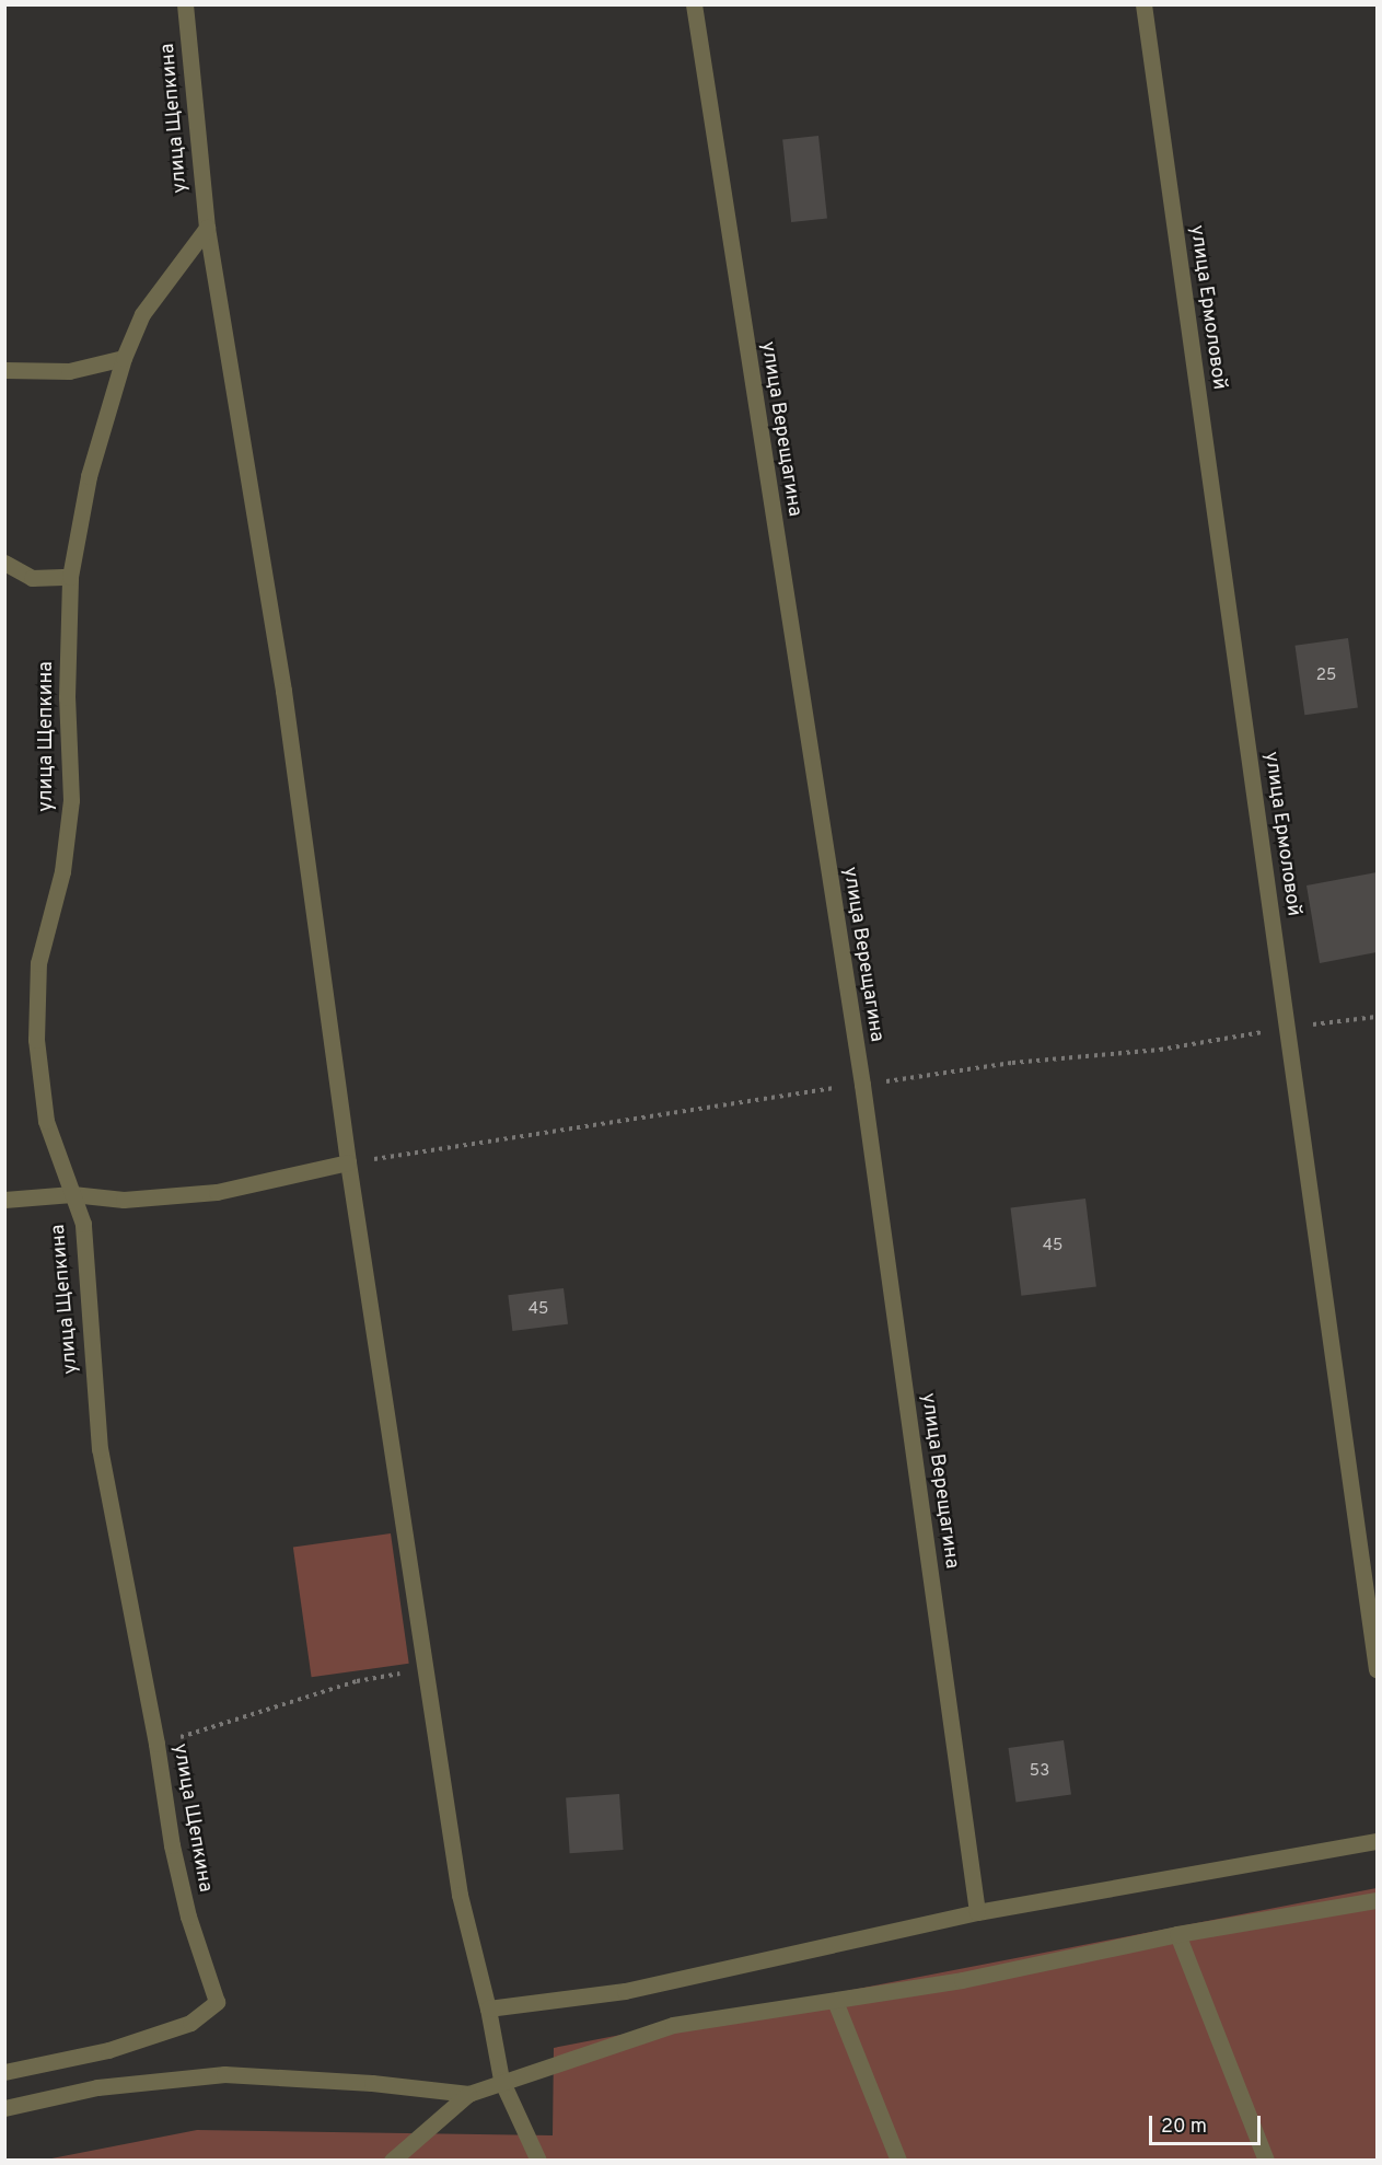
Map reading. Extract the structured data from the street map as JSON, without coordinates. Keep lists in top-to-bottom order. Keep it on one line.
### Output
{"streets":{"street":["улица Щепкина","улица Ермоловой","улица Верещагина"]},"house_numbers":["25","45","45","53"],"scale_bar":"20 m"}
